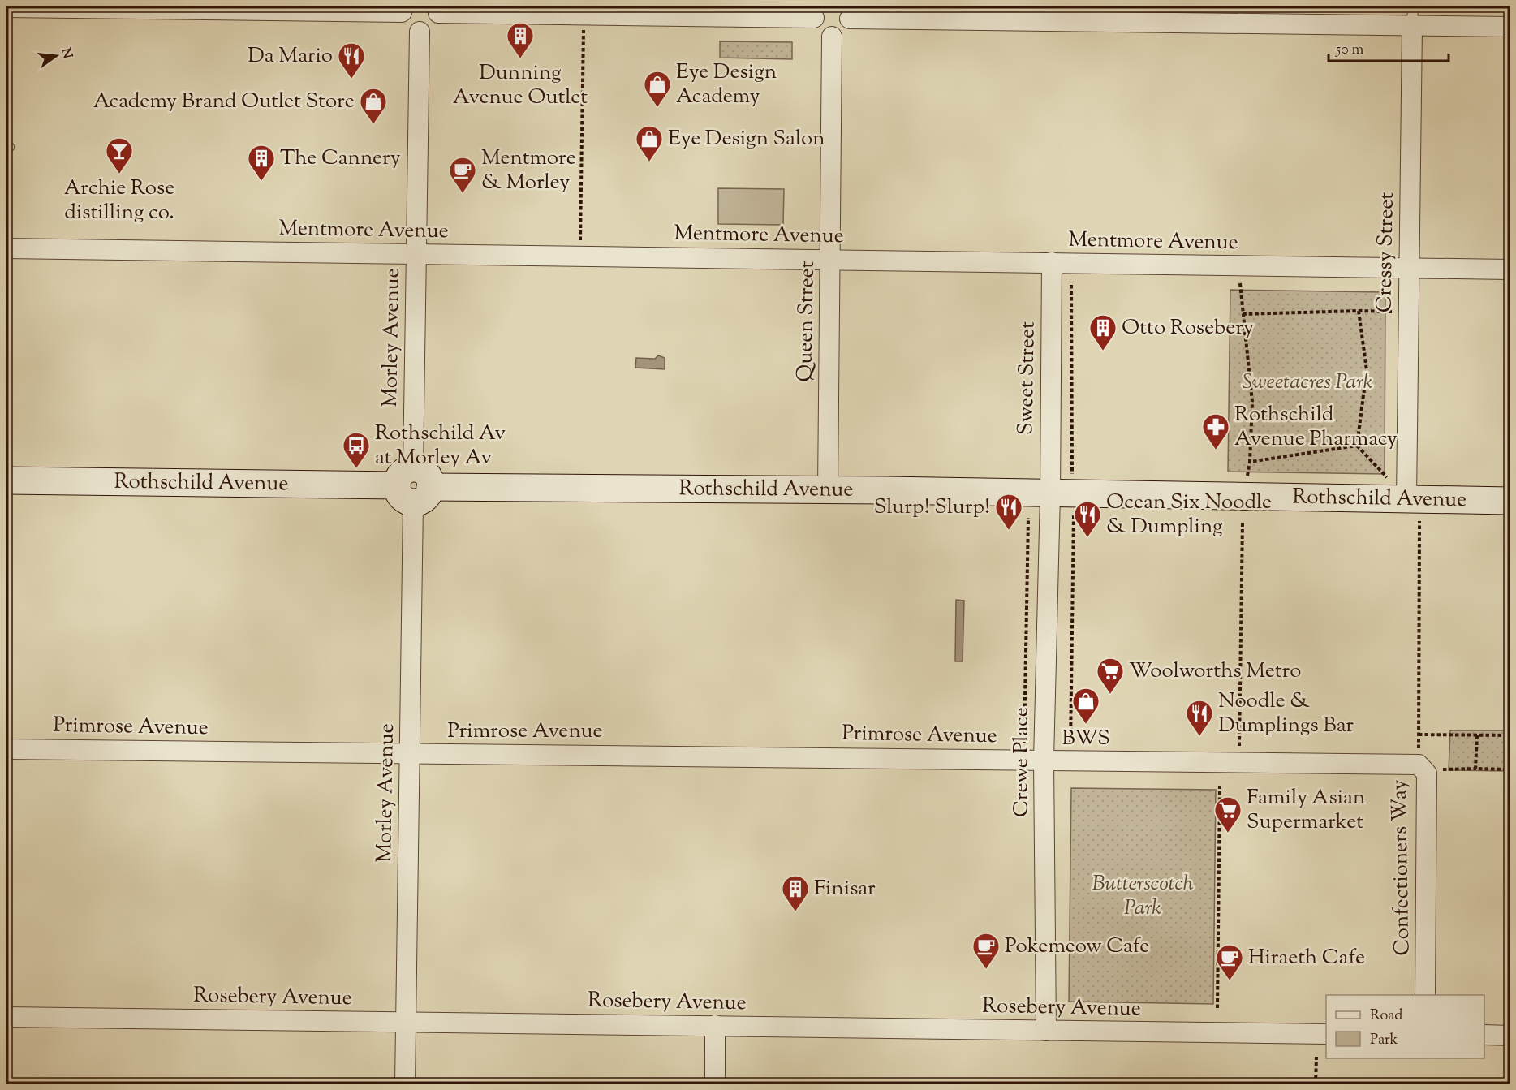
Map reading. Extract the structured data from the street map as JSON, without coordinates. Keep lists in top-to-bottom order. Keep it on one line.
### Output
{"streets":{"street":["Mentmore Avenue","Cressy Street","Queen Street","Morley Avenue","Sweet Street","Rothschild Avenue","Primrose Avenue","Crewe Place","Confectioners Way","Rosebery Avenue"]},"crossings":[["Mentmore Avenue","Cressy Street"],["Mentmore Avenue","Queen Street"],["Mentmore Avenue","Morley Avenue"],["Mentmore Avenue","Sweet Street"],["Cressy Street","Rothschild Avenue"],["Queen Street","Rothschild Avenue"],["Morley Avenue","Rothschild Avenue"],["Morley Avenue","Primrose Avenue"],["Morley Avenue","Rosebery Avenue"],["Sweet Street","Rothschild Avenue"],["Sweet Street","Crewe Place"],["Rothschild Avenue","Crewe Place"],["Primrose Avenue","Crewe Place"],["Primrose Avenue","Confectioners Way"],["Crewe Place","Confectioners Way"],["Crewe Place","Rosebery Avenue"]],"parks":["Sweetacres Park","Butterscotch Park"],"places":{"building":["Dunning Avenue Outlet","The Cannery","Otto Rosebery","Finisar"],"restaurant":["Da Mario","Slurp! Slurp!","Ocean Six Noodle & Dumpling","Noodle & Dumplings Bar"],"shop":["Eye Design Academy","Academy Brand Outlet Store","Eye Design Salon","BWS"],"bar":["Archie Rose distilling co."],"cafe":["Mentmore & Morley","Pokemeow Cafe","Hiraeth Cafe"],"pharmacy":["Rothschild Avenue Pharmacy"],"bus stop":["Rothschild Av at Morley Av"],"supermarket":["Woolworths Metro","Family Asian Supermarket"]},"legend":["Road","Park"],"scale_bar":"50 m","north":"right"}
